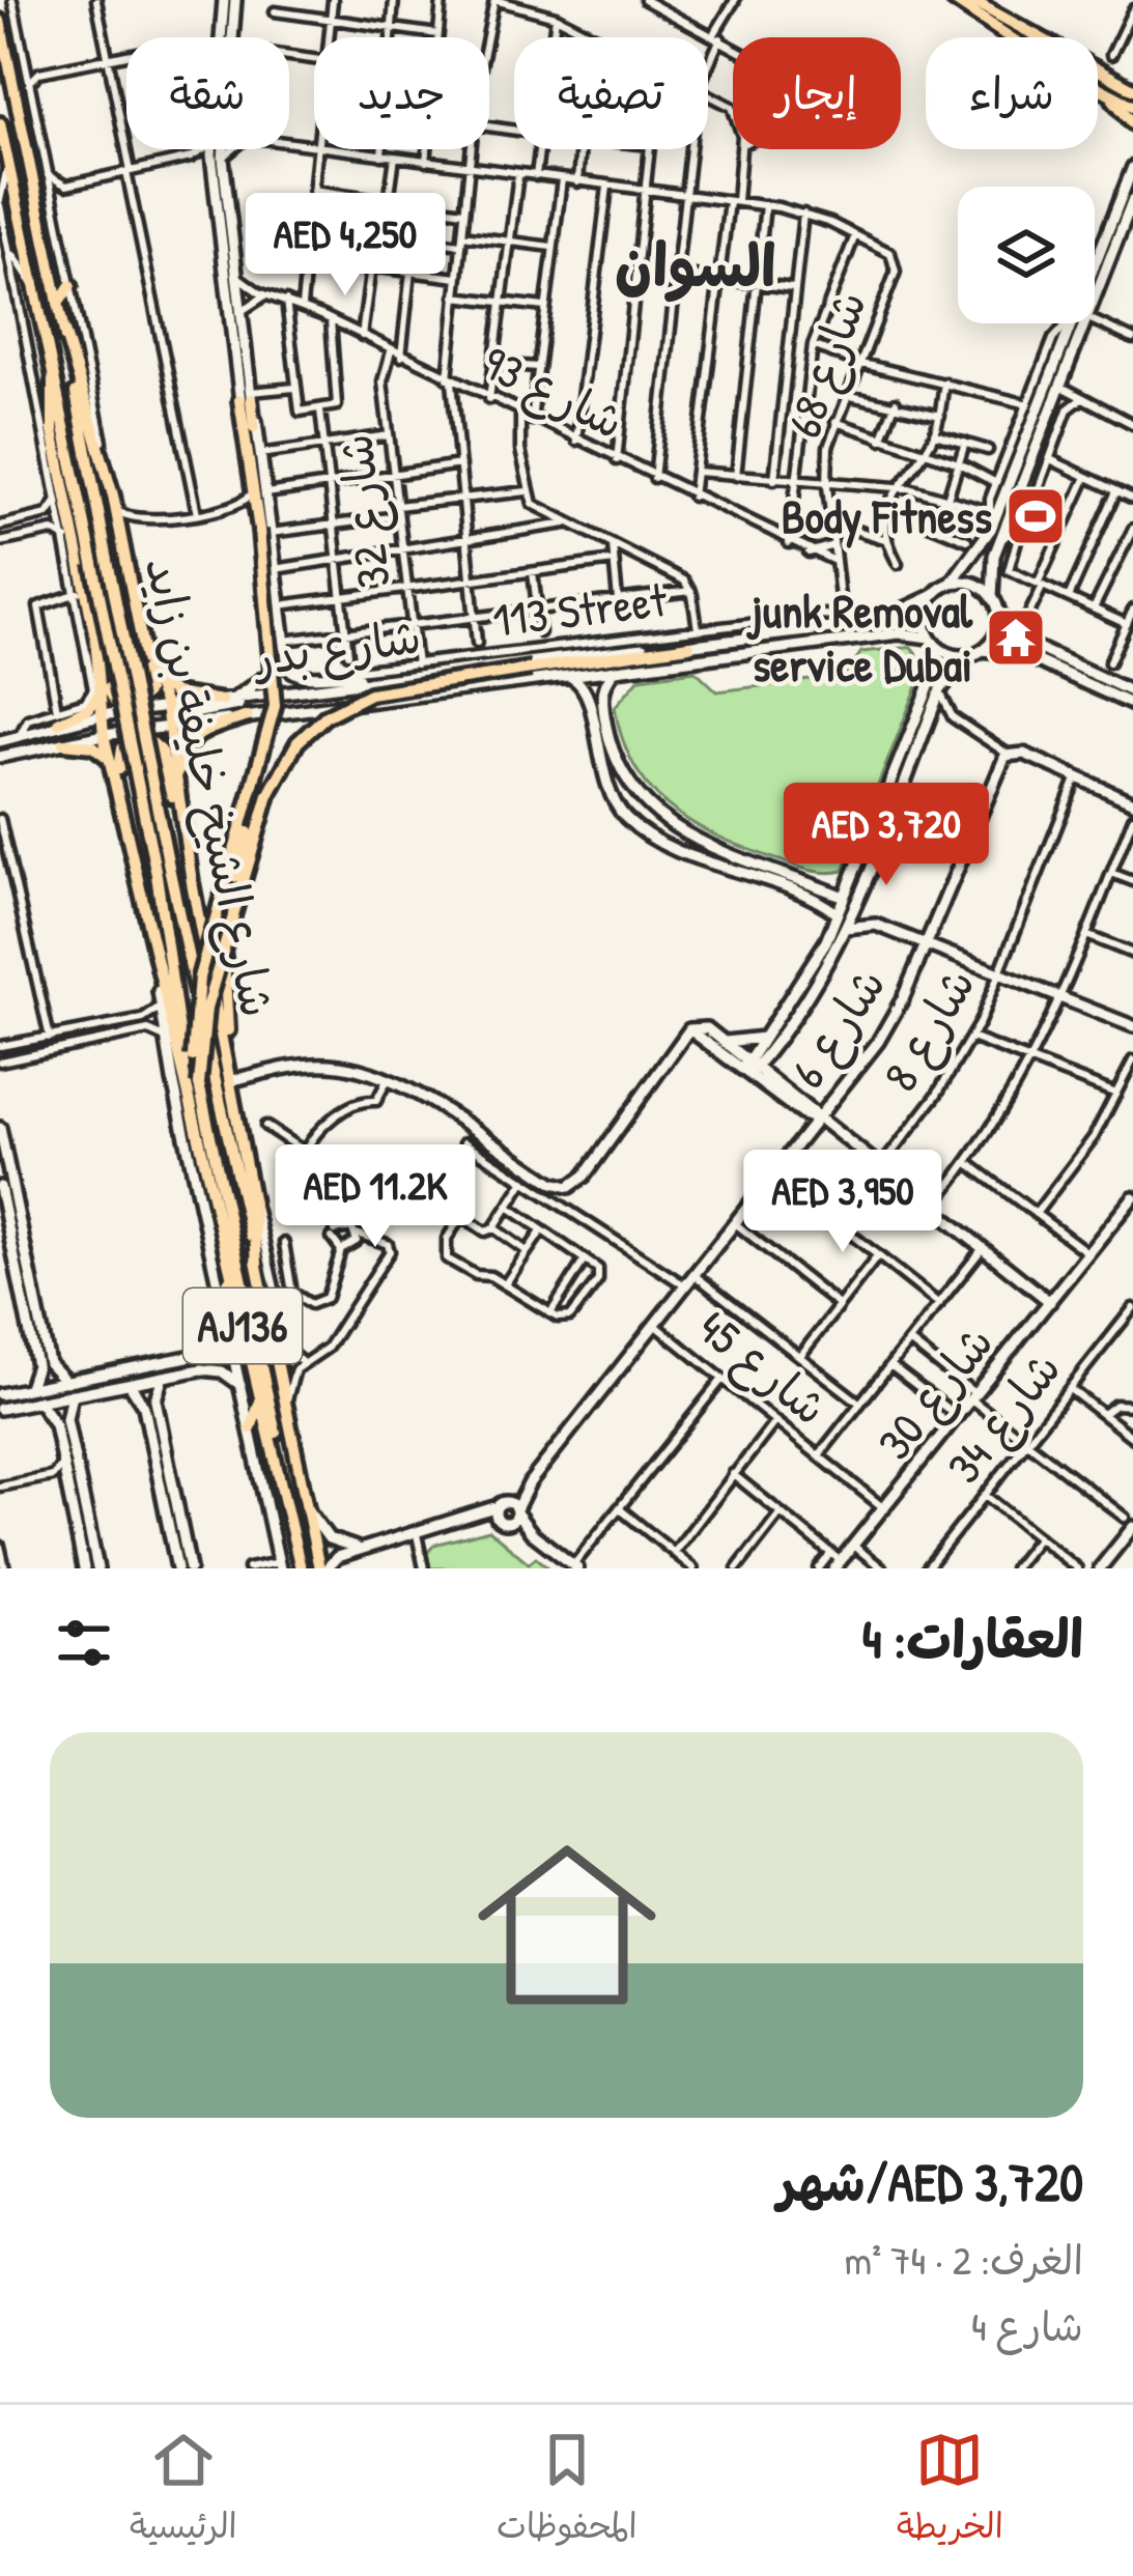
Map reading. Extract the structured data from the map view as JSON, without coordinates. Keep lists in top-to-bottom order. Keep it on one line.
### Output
{"streets":{"main road":["شارع بدر","شارع الشيخ خليفة بن زايد","AJ136"],"street":["شارع 68","شارع 93","شارع 32","113 Street","شارع 6","شارع 8","شارع 45","شارع 30","شارع 34"]},"crossings":[["شارع 68","شارع 93"],["شارع 68","شارع بدر"],["شارع 93","شارع 32"],["شارع 32","113 Street"],["شارع بدر","شارع الشيخ خليفة بن زايد"],["شارع الشيخ خليفة بن زايد","AJ136"],["شارع 6","شارع 45"],["شارع 45","شارع 30"]],"districts":["السوان"],"places":{"sports":["Body Fitness"],"temple":["junk Removal service Dubai"]},"page":{"chip":["شراء","إيجار","تصفية","جديد","شقة"],"price":["AED 4,250","AED 3,720","AED 11.2K","AED 3,950"],"heading":"العقارات: 4","list":[{"name":"AED 3,720/شهر","note":"الغرف: 2 · 74 m² · شارع 4"}],"tabs":["الخريطة","المحفوظات","الرئيسية"]}}
